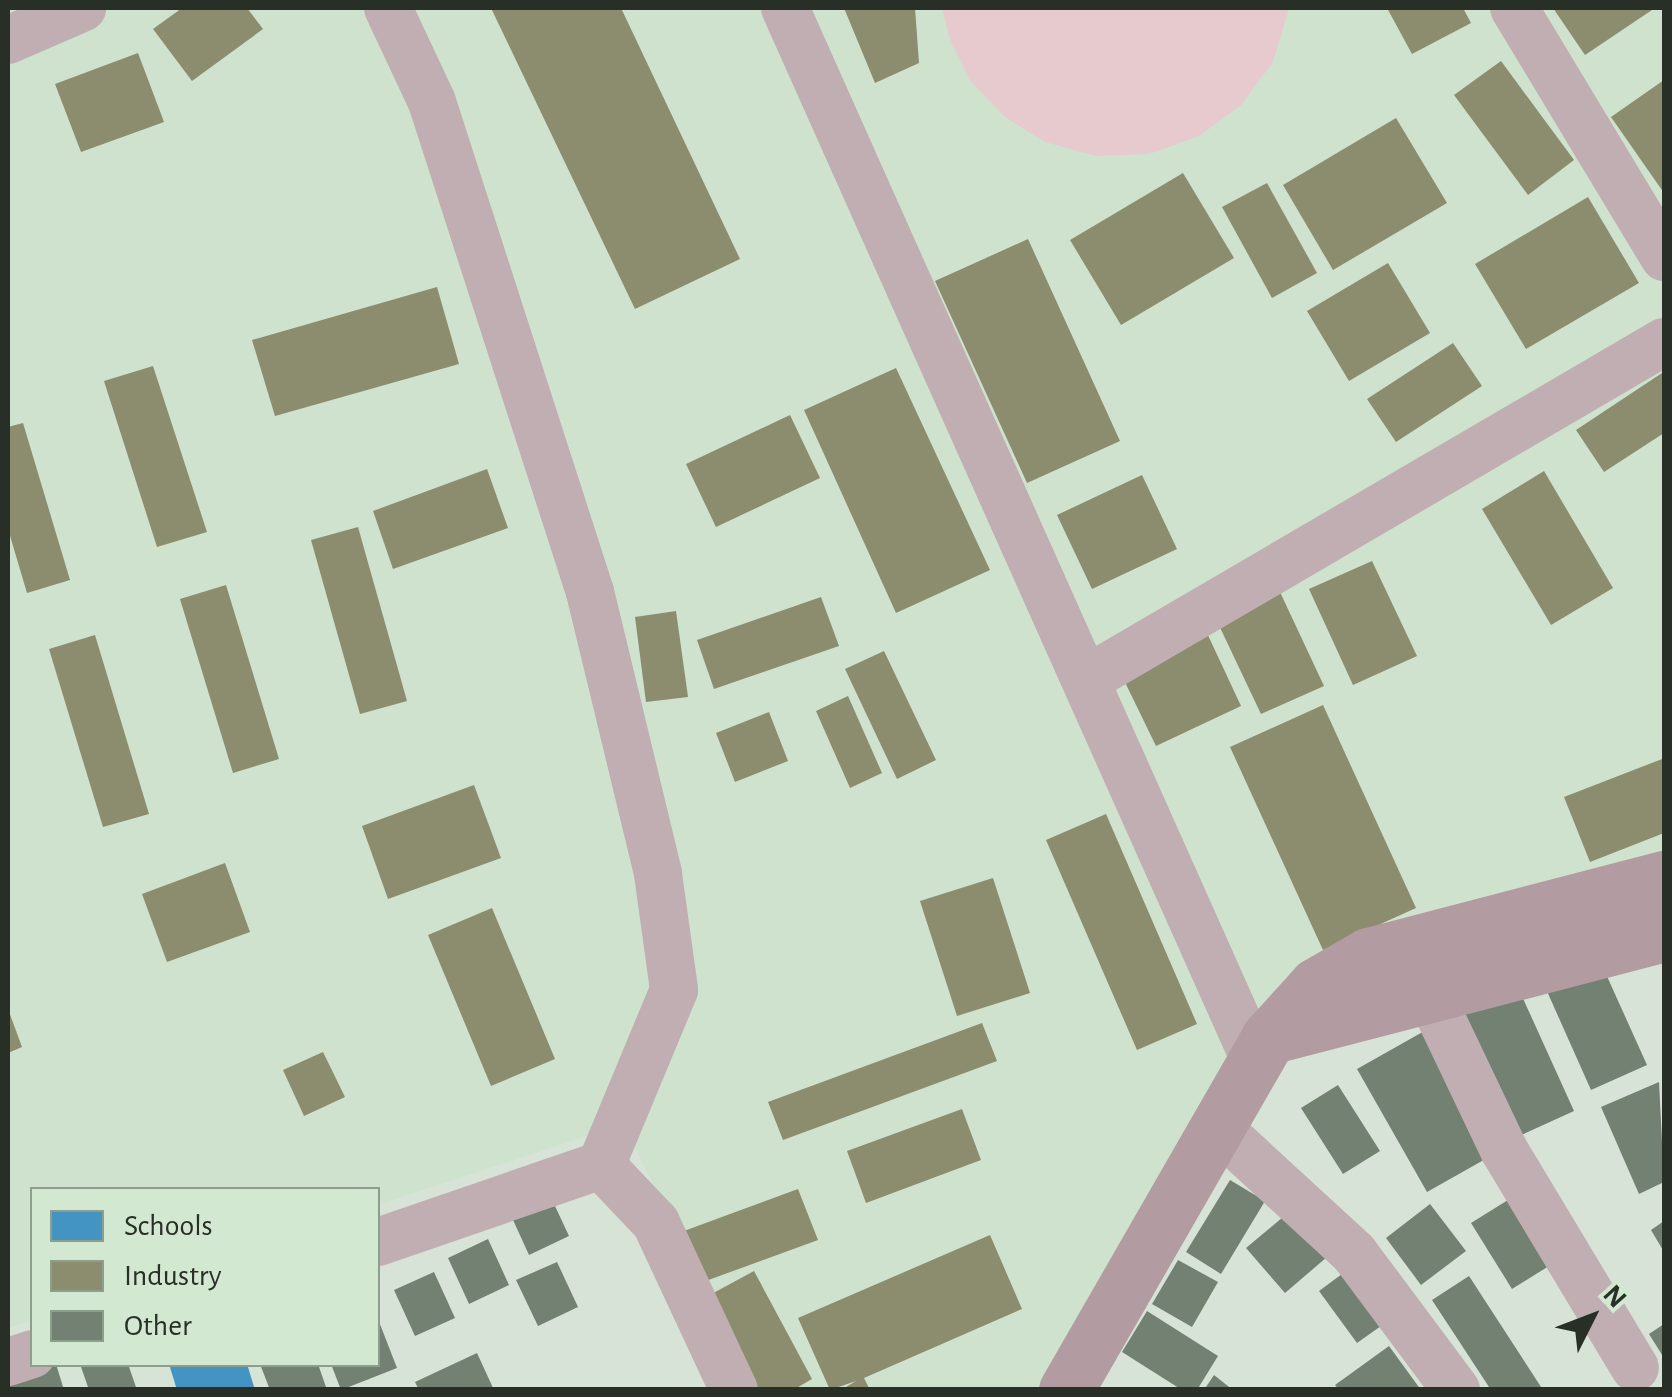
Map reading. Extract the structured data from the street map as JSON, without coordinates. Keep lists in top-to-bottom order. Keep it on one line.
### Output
{"legend":["Schools","Industry","Other"],"north":"top right"}
